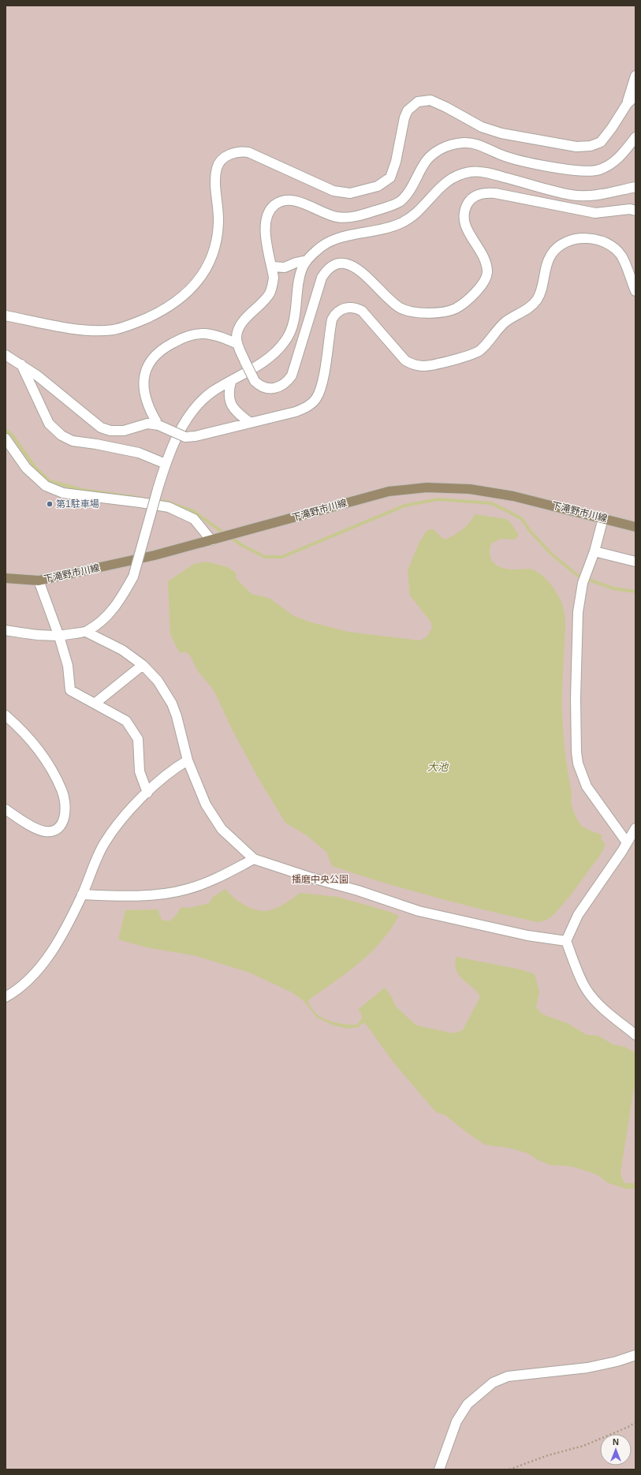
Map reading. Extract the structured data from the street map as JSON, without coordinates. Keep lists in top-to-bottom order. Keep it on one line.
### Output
{"streets":{"main road":["下滝野市川線"]},"water":["大池"],"parks":["播磨中央公園"],"places":["第1駐車場"],"north":"top"}
